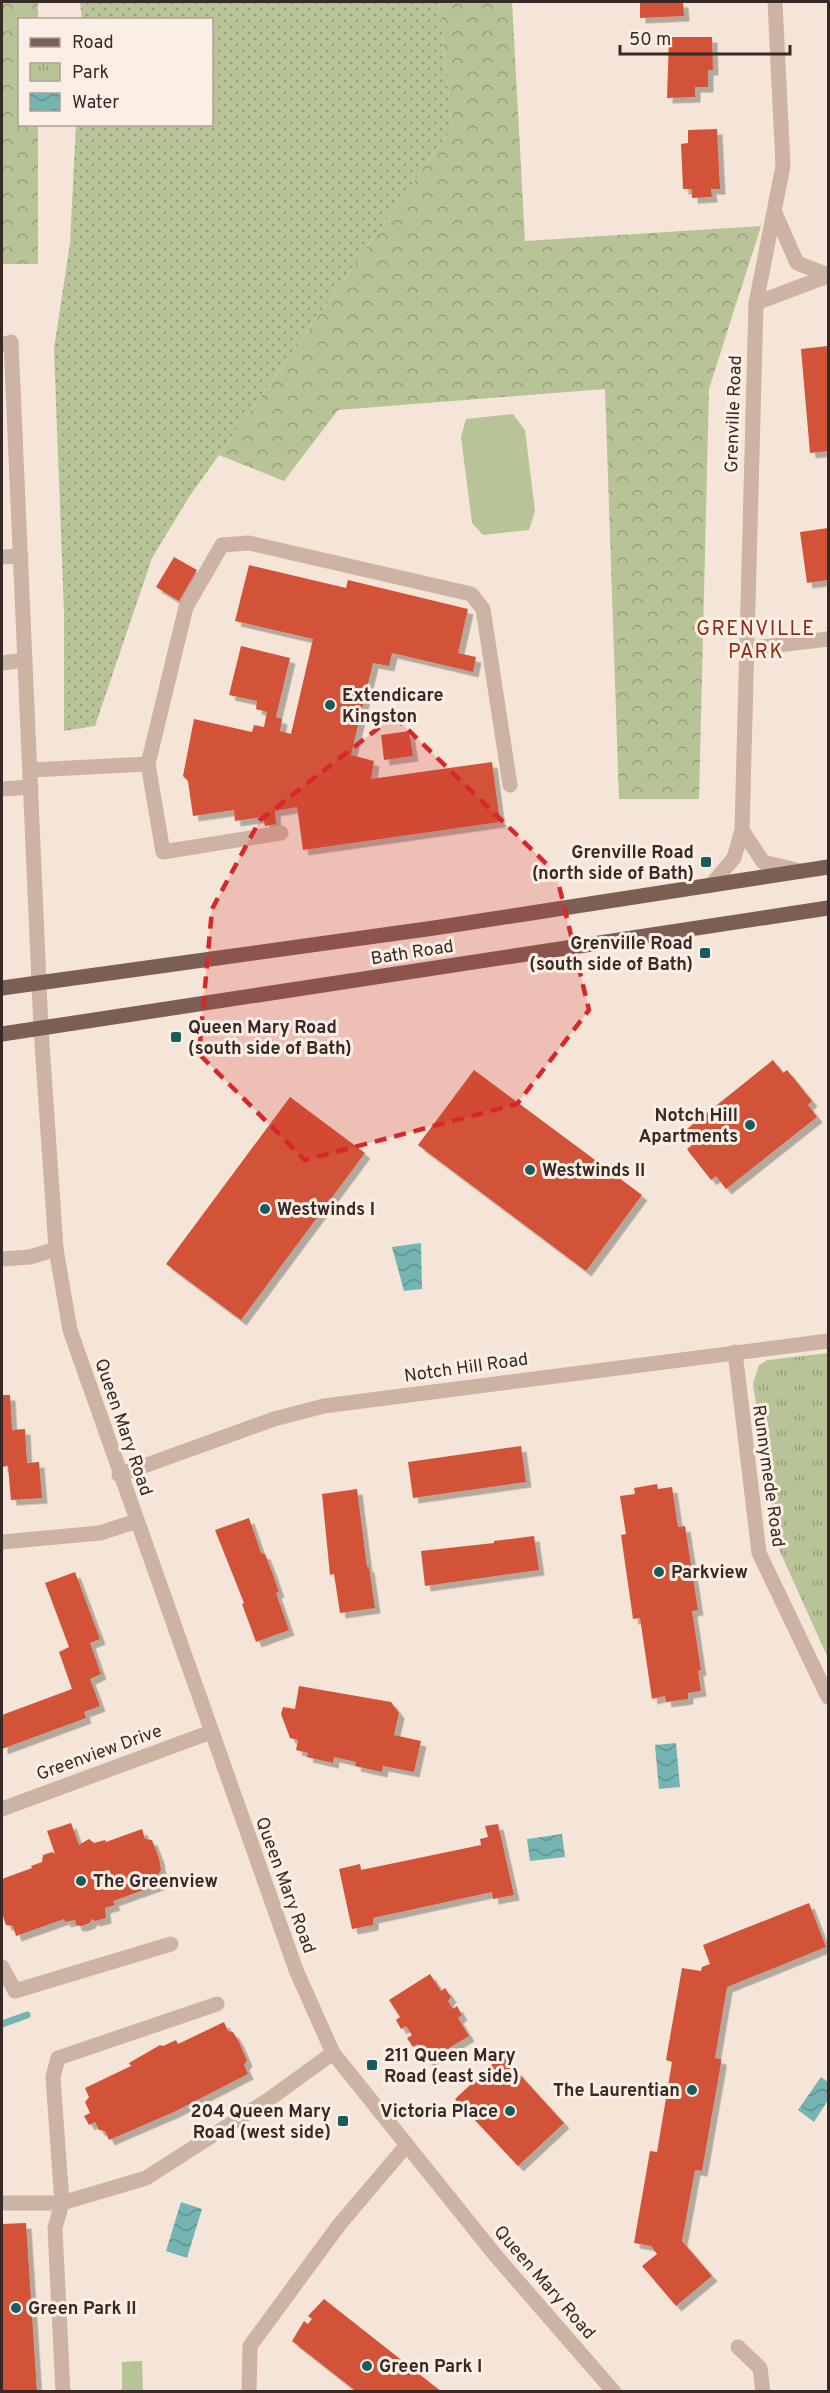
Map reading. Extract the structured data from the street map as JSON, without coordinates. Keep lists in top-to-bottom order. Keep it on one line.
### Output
{"streets":{"main road":["Bath Road"],"street":["Grenville Road","Notch Hill Road","Queen Mary Road","Runnymede Road","Greenview Drive"]},"crossings":[["Grenville Road","Bath Road"],["Bath Road","Queen Mary Road"],["Notch Hill Road","Queen Mary Road"],["Notch Hill Road","Runnymede Road"],["Queen Mary Road","Greenview Drive"]],"districts":["GRENVILLE PARK"],"places":{"other":["Extendicare Kingston","Notch Hill Apartments","Westwinds II","Westwinds I","Parkview","The Greenview","The Laurentian","Victoria Place","Green Park II","Green Park I"],"transit":["Grenville Road (north side of Bath)","Grenville Road (south side of Bath)","Queen Mary Road (south side of Bath)","211 Queen Mary Road (east side)","204 Queen Mary Road (west side)"]},"legend":["Road","Park","Water"],"scale_bar":"50 m"}
